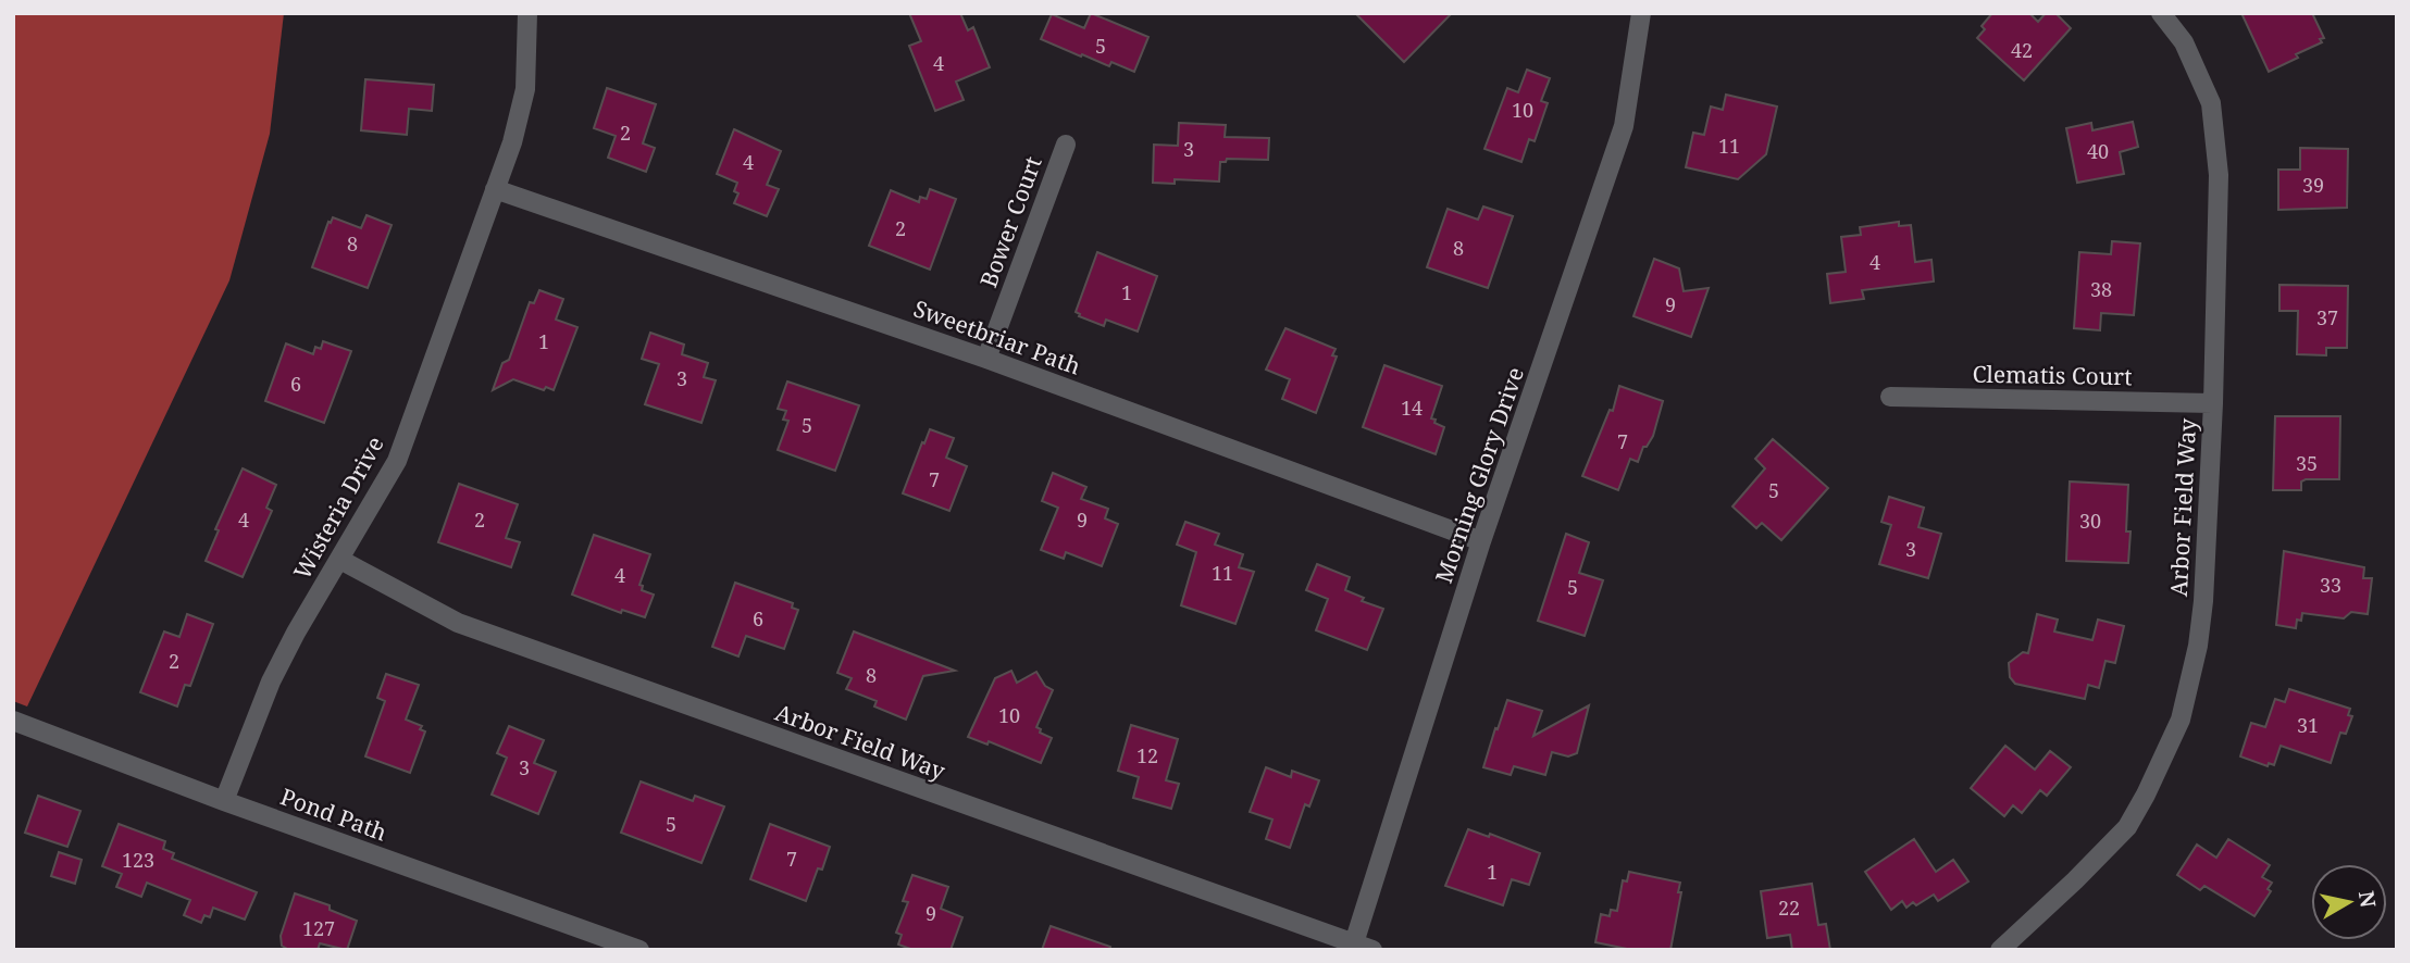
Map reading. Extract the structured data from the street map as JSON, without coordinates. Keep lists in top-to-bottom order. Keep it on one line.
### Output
{"streets":{"street":["Bower Court","Sweetbriar Path","Clematis Court","Morning Glory Drive","Wisteria Drive","Arbor Field Way","Pond Path"]},"crossings":[["Bower Court","Sweetbriar Path"],["Sweetbriar Path","Morning Glory Drive"],["Sweetbriar Path","Wisteria Drive"],["Clematis Court","Arbor Field Way"],["Morning Glory Drive","Arbor Field Way"],["Wisteria Drive","Arbor Field Way"],["Wisteria Drive","Pond Path"]],"house_numbers":["5","42","4","10","2","11","3","40","4","39","2","8","8","4","38","1","9","37","1","3","6","14","5","7","35","7","5","4","2","9","30","3","11","4","33","5","6","2","8","10","31","12","3","5","7","123","1","22","9","127"],"north":"right"}
